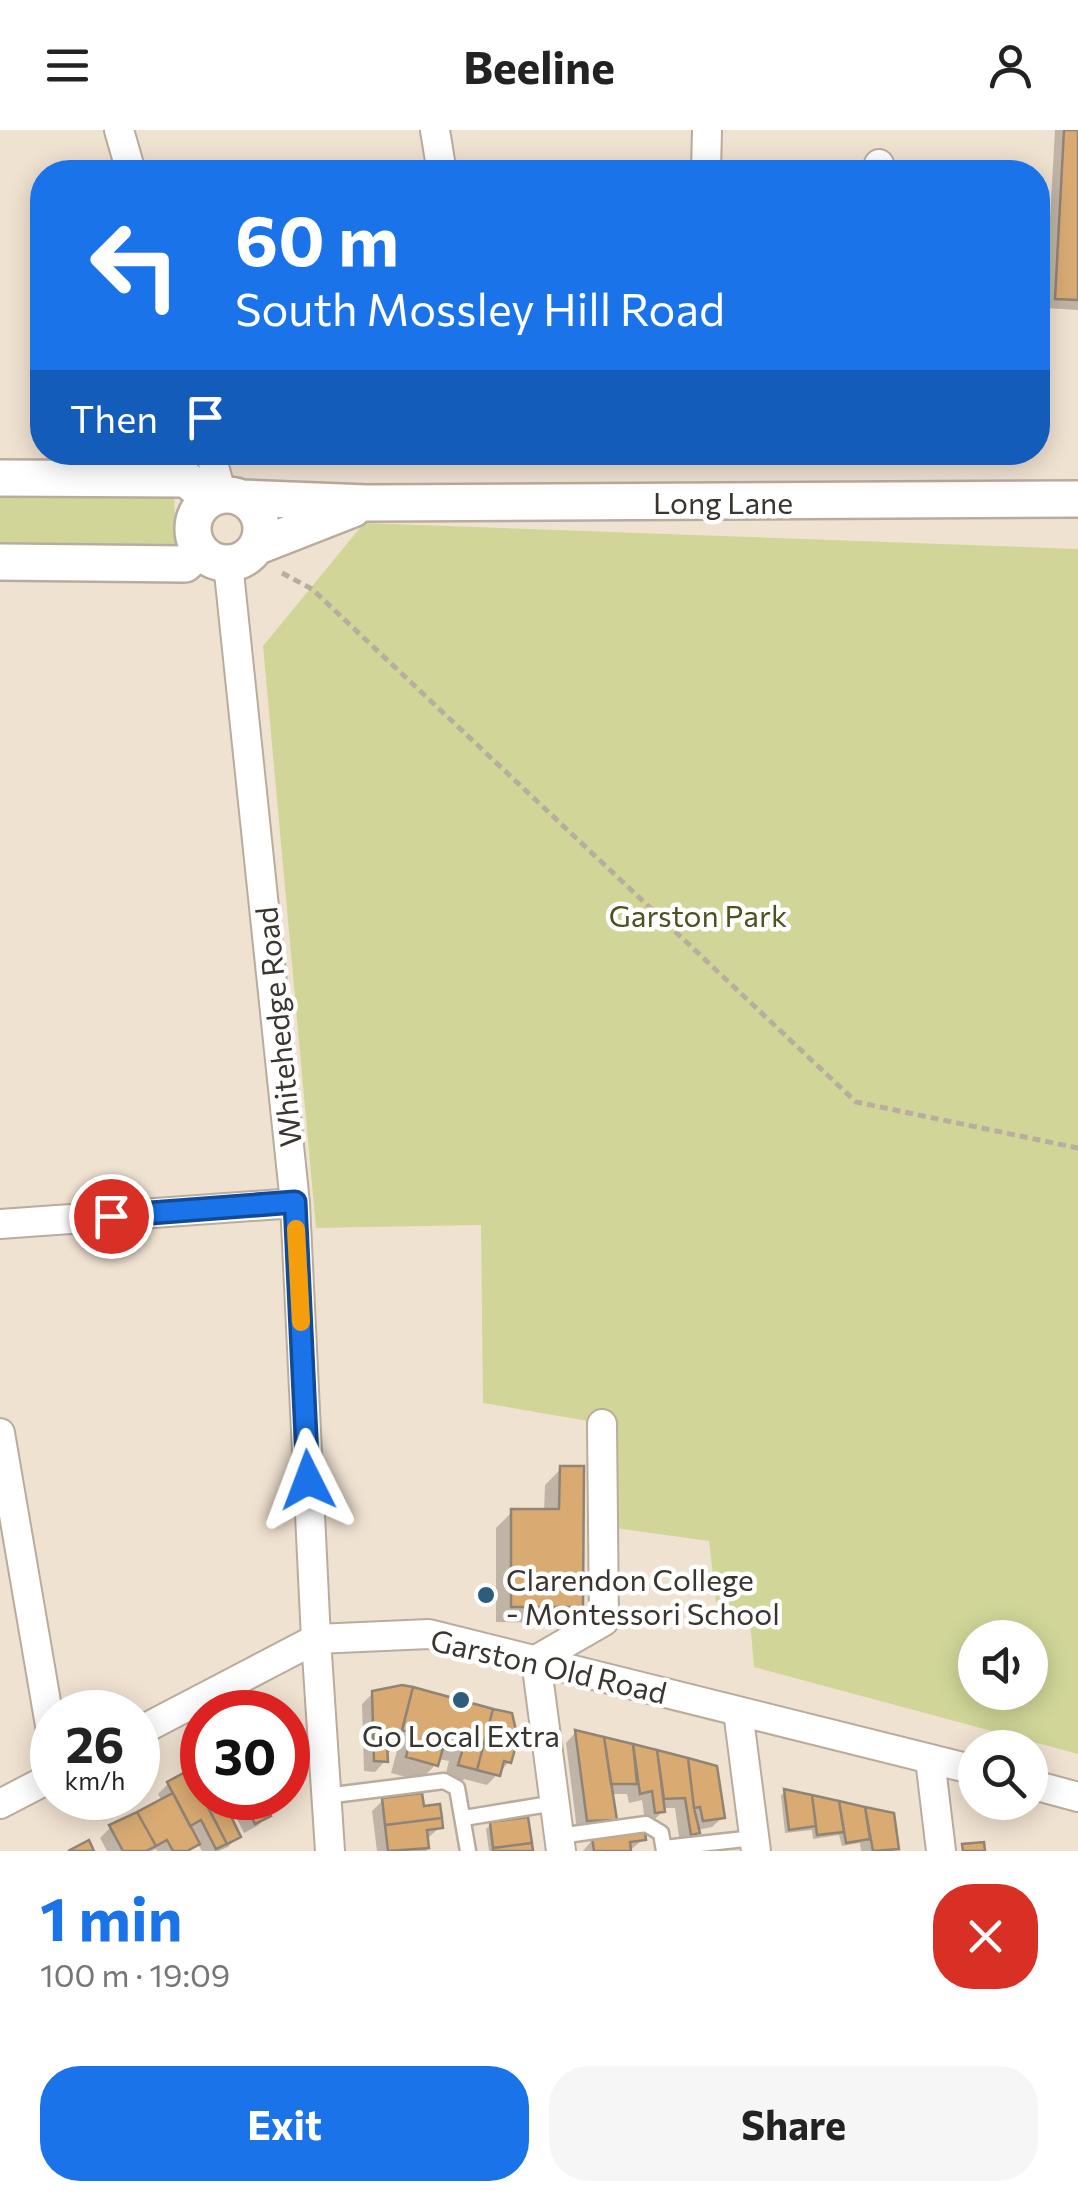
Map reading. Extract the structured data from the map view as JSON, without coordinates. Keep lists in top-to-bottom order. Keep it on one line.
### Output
{"streets":{"street":["Long Lane","Whitehedge Road","Garston Old Road"]},"crossings":[["Long Lane","Whitehedge Road"],["Whitehedge Road","Garston Old Road"]],"parks":["Garston Park"],"places":["Clarendon College - Montessori School","Go Local Extra"],"page":{"header":"Beeline","turn":["60 m","South Mossley Hill Road"],"then":"Then","speed":"26 km/h","limit":"30","heading":["1 min","100 m · 19:09"],"buttons":["Exit","Share"]}}
